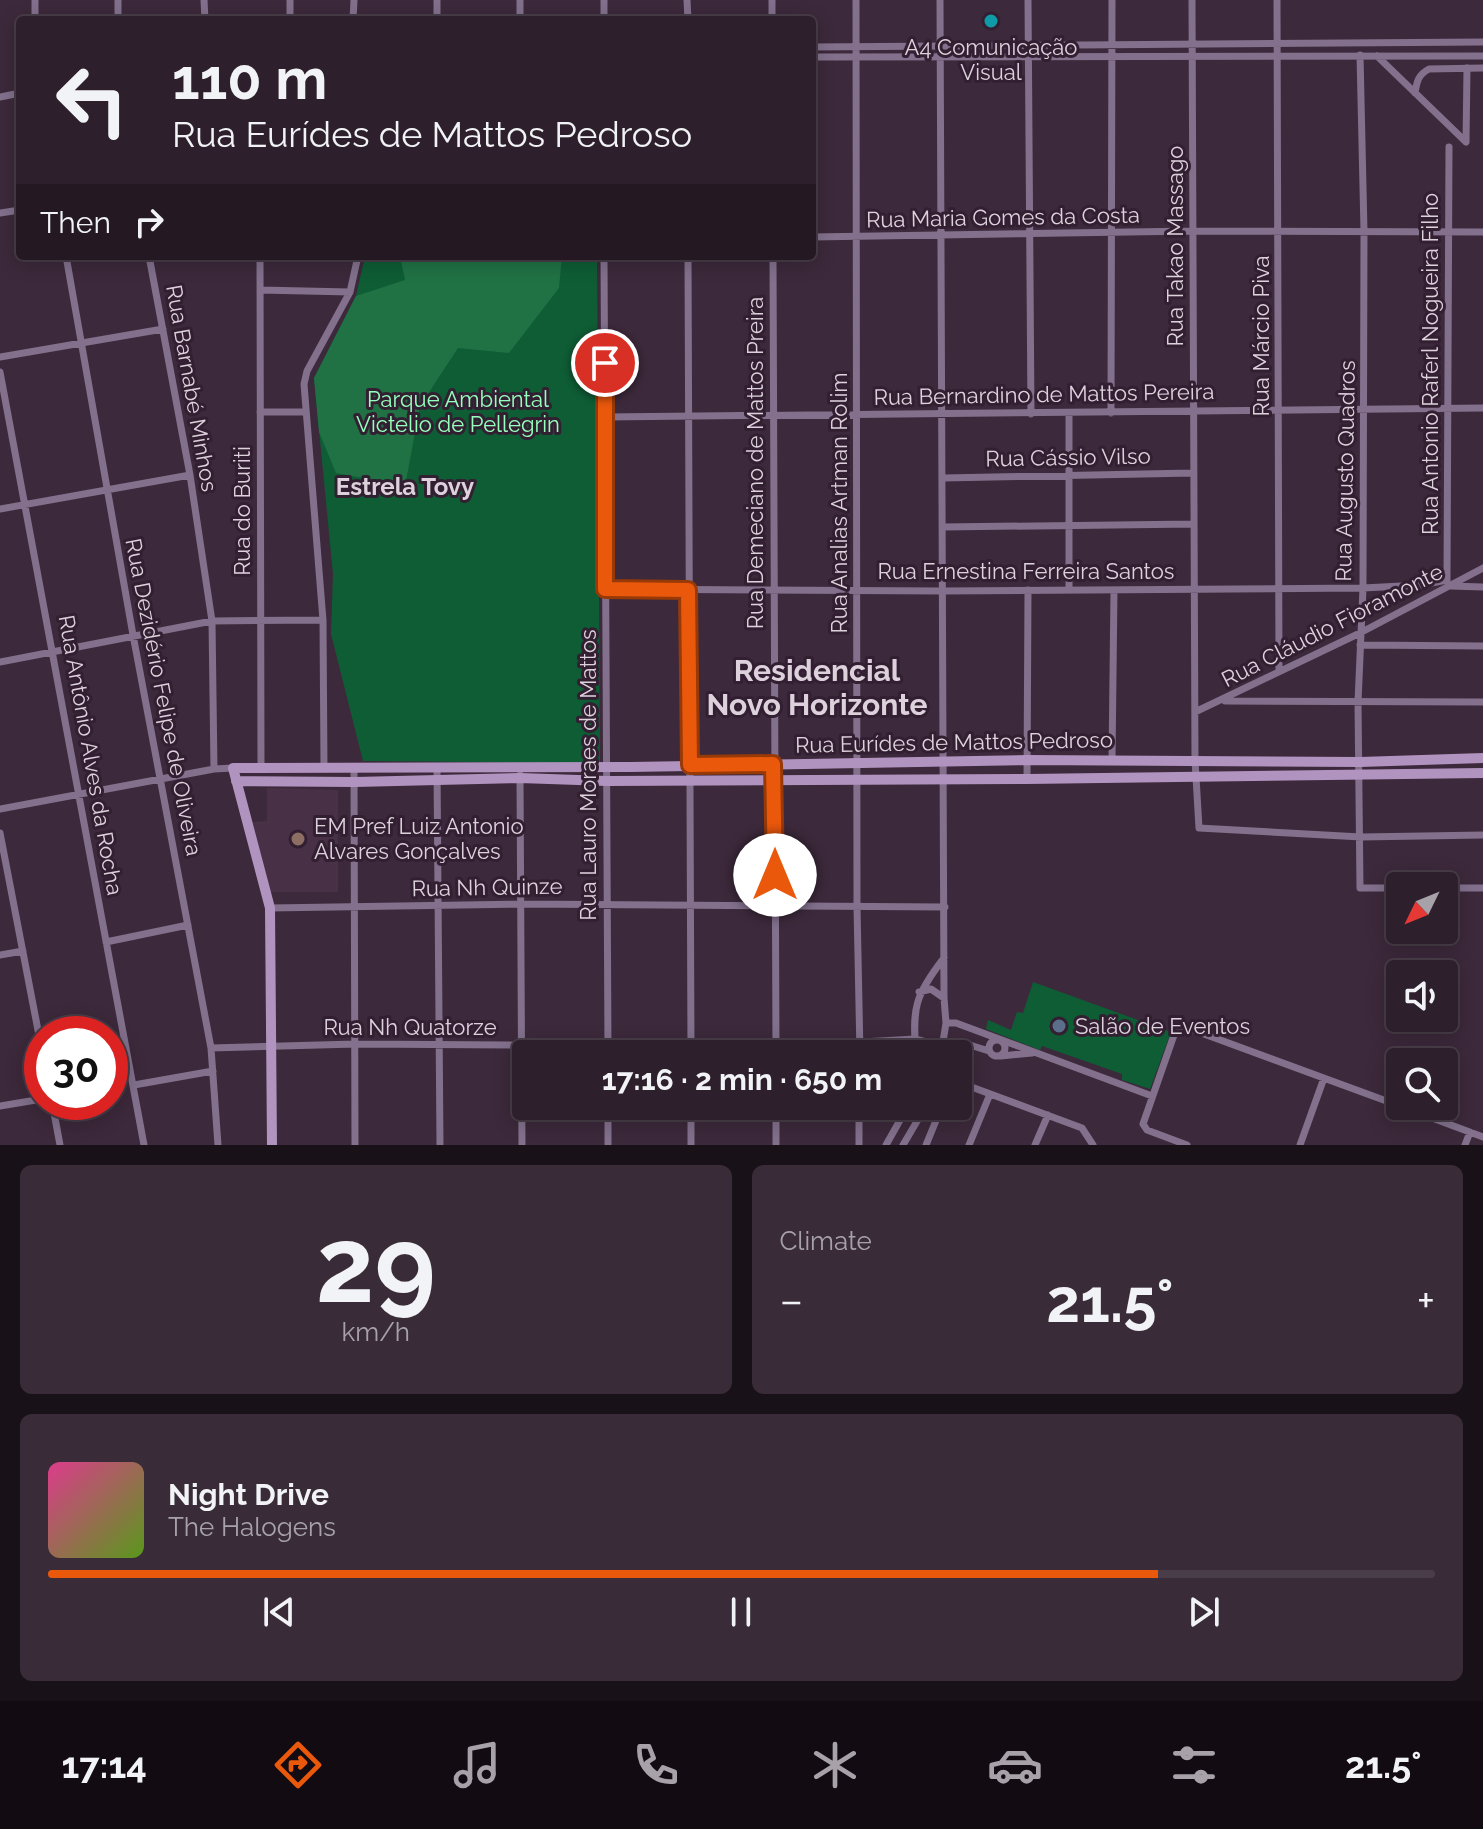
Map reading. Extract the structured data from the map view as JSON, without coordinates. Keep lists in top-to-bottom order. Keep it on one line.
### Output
{"streets":{"street":["Rua Maria Gomes da Costa","Rua Takao Massago","Rua Márcio Piva","Rua Antonio Raferl Nogueira Filho","Rua Barnabé Minhos","Rua Bernardino de Mattos Pereira","Rua Cássio Vilso","Rua Demeciano de Mattos Preira","Rua Augusto Quadros","Rua Analias Artman Rolim","Rua do Buriti","Rua Ernestina Ferreira Santos","Rua Cláudio Fioramonte","Rua Dezidério Felipe de Oliveira","Rua Eurídes de Mattos Pedroso","Rua Antônio Alves da Rocha","Rua Lauro Moraes de Mattos","Rua Nh Quinze","Rua Nh Quatorze"]},"crossings":[["Rua Maria Gomes da Costa","Rua Takao Massago"],["Rua Maria Gomes da Costa","Rua Márcio Piva"],["Rua Maria Gomes da Costa","Rua Antonio Raferl Nogueira Filho"],["Rua Maria Gomes da Costa","Rua Augusto Quadros"],["Rua Maria Gomes da Costa","Rua Analias Artman Rolim"],["Rua Takao Massago","Rua Bernardino de Mattos Pereira"],["Rua Takao Massago","Rua Cássio Vilso"],["Rua Takao Massago","Rua Augusto Quadros"],["Rua Takao Massago","Rua Ernestina Ferreira Santos"],["Rua Takao Massago","Rua Cláudio Fioramonte"],["Rua Takao Massago","Rua Eurídes de Mattos Pedroso"],["Rua Márcio Piva","Rua Bernardino de Mattos Pereira"],["Rua Márcio Piva","Rua Ernestina Ferreira Santos"],["Rua Márcio Piva","Rua Cláudio Fioramonte"],["Rua Antonio Raferl Nogueira Filho","Rua Bernardino de Mattos Pereira"],["Rua Antonio Raferl Nogueira Filho","Rua Ernestina Ferreira Santos"],["Rua Antonio Raferl Nogueira Filho","Rua Cláudio Fioramonte"],["Rua Bernardino de Mattos Pereira","Rua Demeciano de Mattos Preira"],["Rua Bernardino de Mattos Pereira","Rua Augusto Quadros"],["Rua Bernardino de Mattos Pereira","Rua Analias Artman Rolim"],["Rua Bernardino de Mattos Pereira","Rua Lauro Moraes de Mattos"],["Rua Demeciano de Mattos Preira","Rua Ernestina Ferreira Santos"],["Rua Demeciano de Mattos Preira","Rua Eurídes de Mattos Pedroso"],["Rua Demeciano de Mattos Preira","Rua Nh Quinze"],["Rua Augusto Quadros","Rua Ernestina Ferreira Santos"],["Rua Augusto Quadros","Rua Cláudio Fioramonte"],["Rua Augusto Quadros","Rua Eurídes de Mattos Pedroso"],["Rua Analias Artman Rolim","Rua Ernestina Ferreira Santos"],["Rua Analias Artman Rolim","Rua Eurídes de Mattos Pedroso"],["Rua Analias Artman Rolim","Rua Nh Quinze"],["Rua do Buriti","Rua Eurídes de Mattos Pedroso"],["Rua Ernestina Ferreira Santos","Rua Cláudio Fioramonte"],["Rua Ernestina Ferreira Santos","Rua Lauro Moraes de Mattos"],["Rua Dezidério Felipe de Oliveira","Rua Nh Quatorze"],["Rua Eurídes de Mattos Pedroso","Rua Lauro Moraes de Mattos"],["Rua Lauro Moraes de Mattos","Rua Nh Quinze"]],"districts":["Estrela Tovy","Residencial Novo Horizonte"],"parks":["Parque Ambiental Victelio de Pellegrin"],"places":["A4 Comunicação Visual","EM Pref Luiz Antonio Alvares Gonçalves","Salão de Eventos"],"north":"bottom left","page":{"turn":["110 m","Rua Eurídes de Mattos Pedroso"],"then":"Then","limit":"30","trip":"17:16 · 2 min · 650 m","tile":[["29","km/h"],"Climate"],"heat":["−","21.5°","+"],"song":["Night Drive","The Halogens"],"tabs":["17:14","21.5°"]}}
